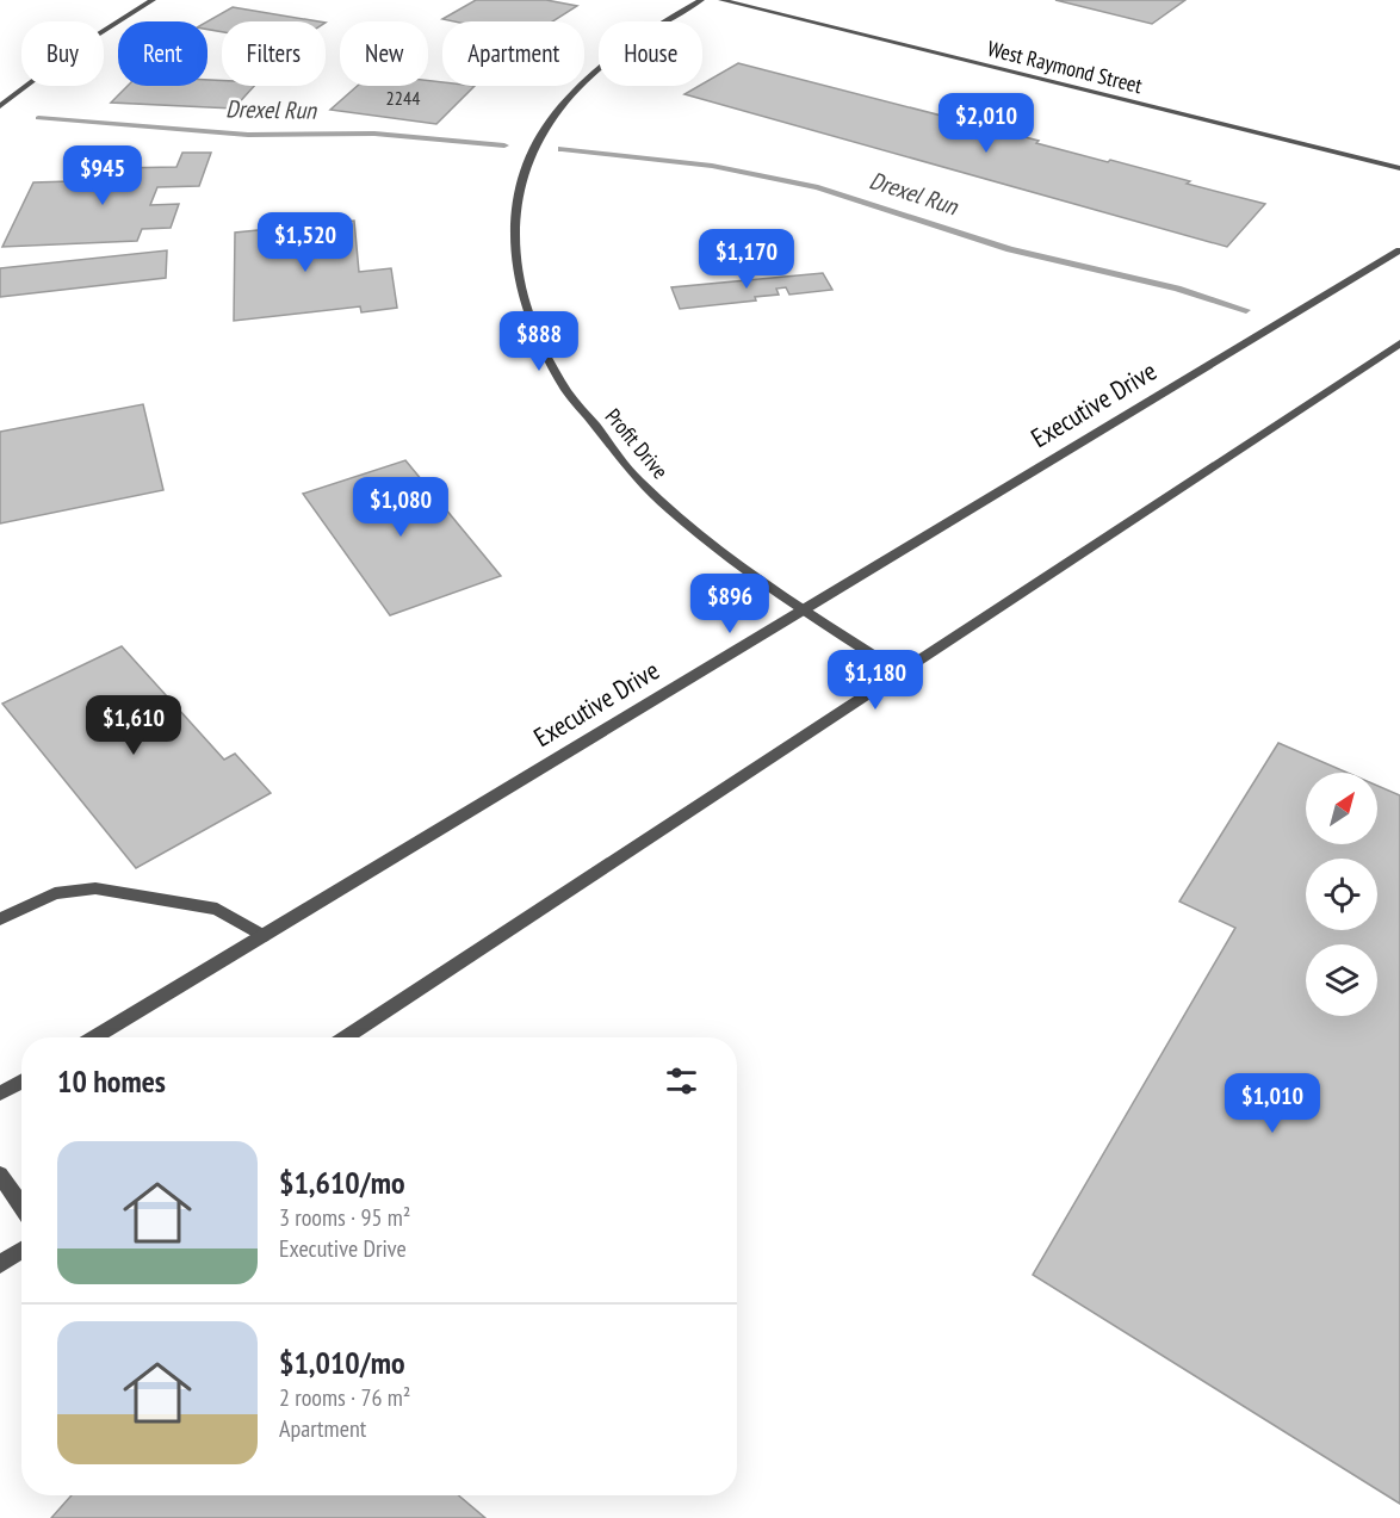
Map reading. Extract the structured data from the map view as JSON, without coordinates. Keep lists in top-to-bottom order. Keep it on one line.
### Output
{"streets":{"street":["West Raymond Street","Executive Drive","Profit Drive"]},"crossings":[["Executive Drive","Profit Drive"]],"water":["Drexel Run"],"house_numbers":["2244"],"north":"top right","page":{"chip":["Buy","Rent","Filters","New","Apartment","House"],"price":["$2,010","$945","$1,520","$1,170","$888","$1,080","$896","$1,180","$1,610","$1,010"],"heading":"10 homes","list":[{"name":"$1,610/mo","note":"3 rooms · 95 m² · Executive Drive"},{"name":"$1,010/mo","note":"2 rooms · 76 m² · Apartment"}]}}
